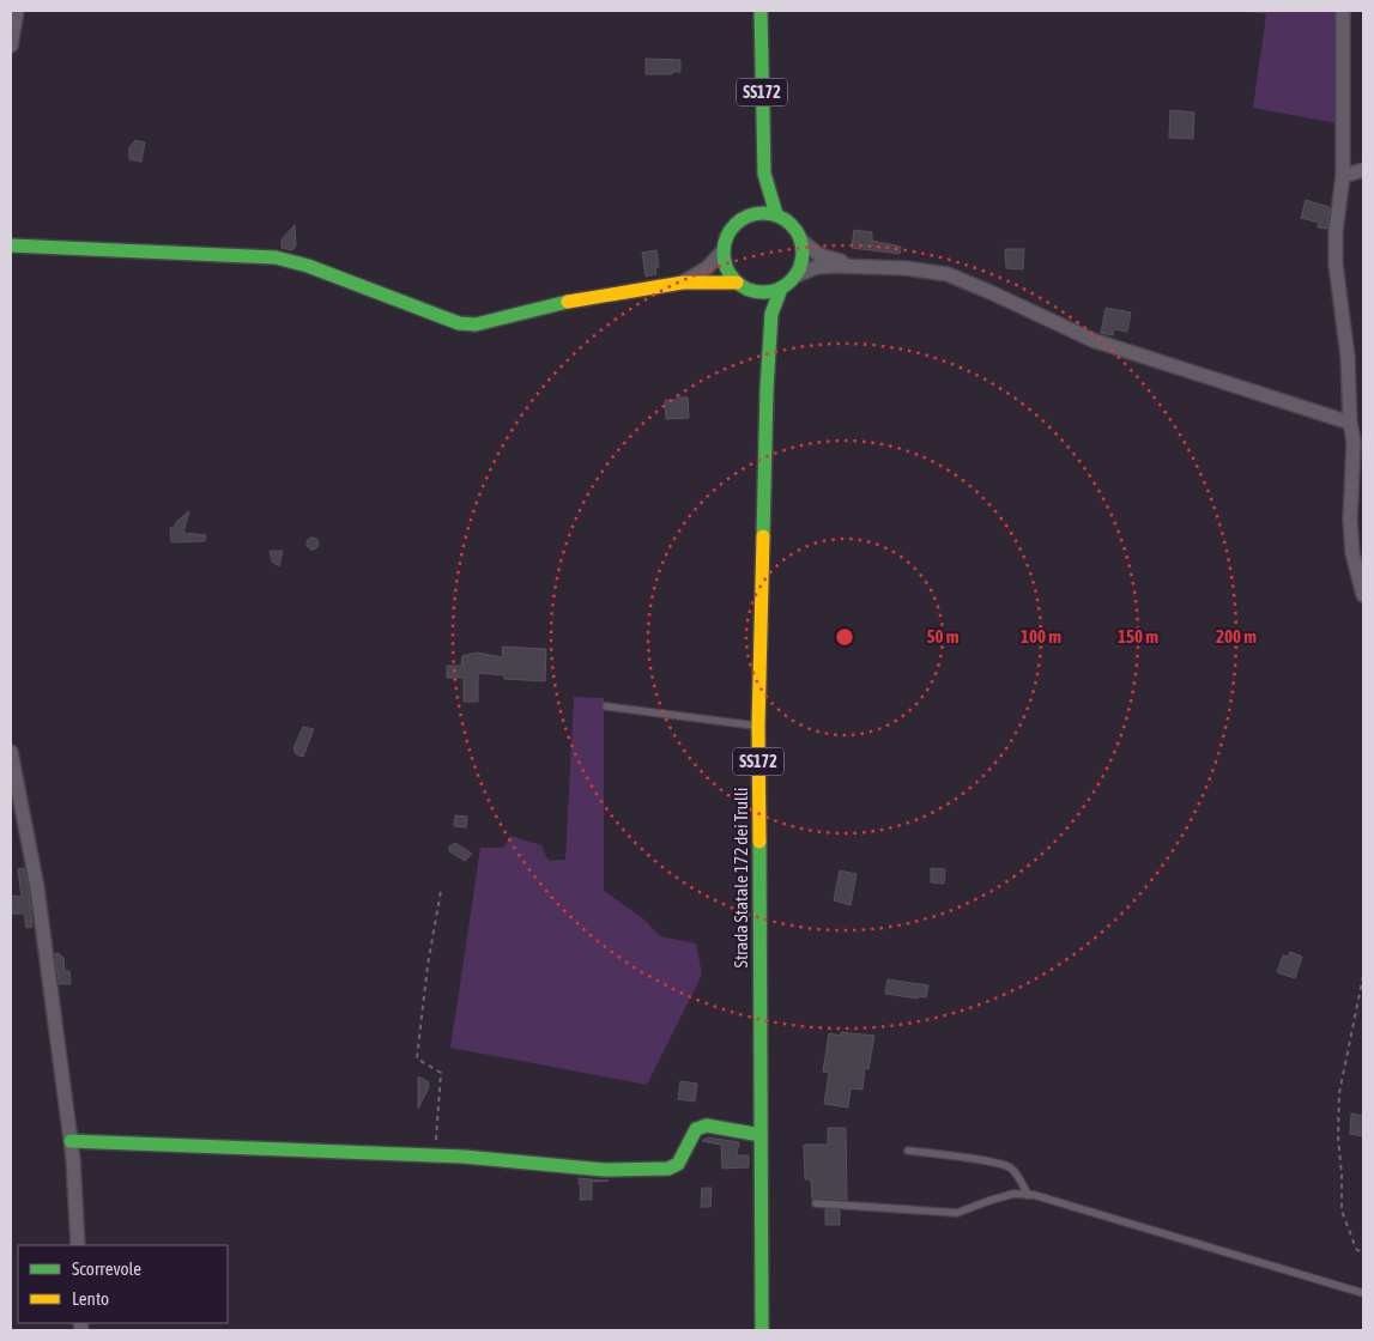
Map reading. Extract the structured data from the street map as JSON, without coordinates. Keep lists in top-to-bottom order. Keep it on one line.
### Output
{"streets":{"main road":["SS172","Strada Statale 172 dei Trulli"]},"legend":["Scorrevole","Lento"],"rings":["50 m","100 m","150 m","200 m"]}
